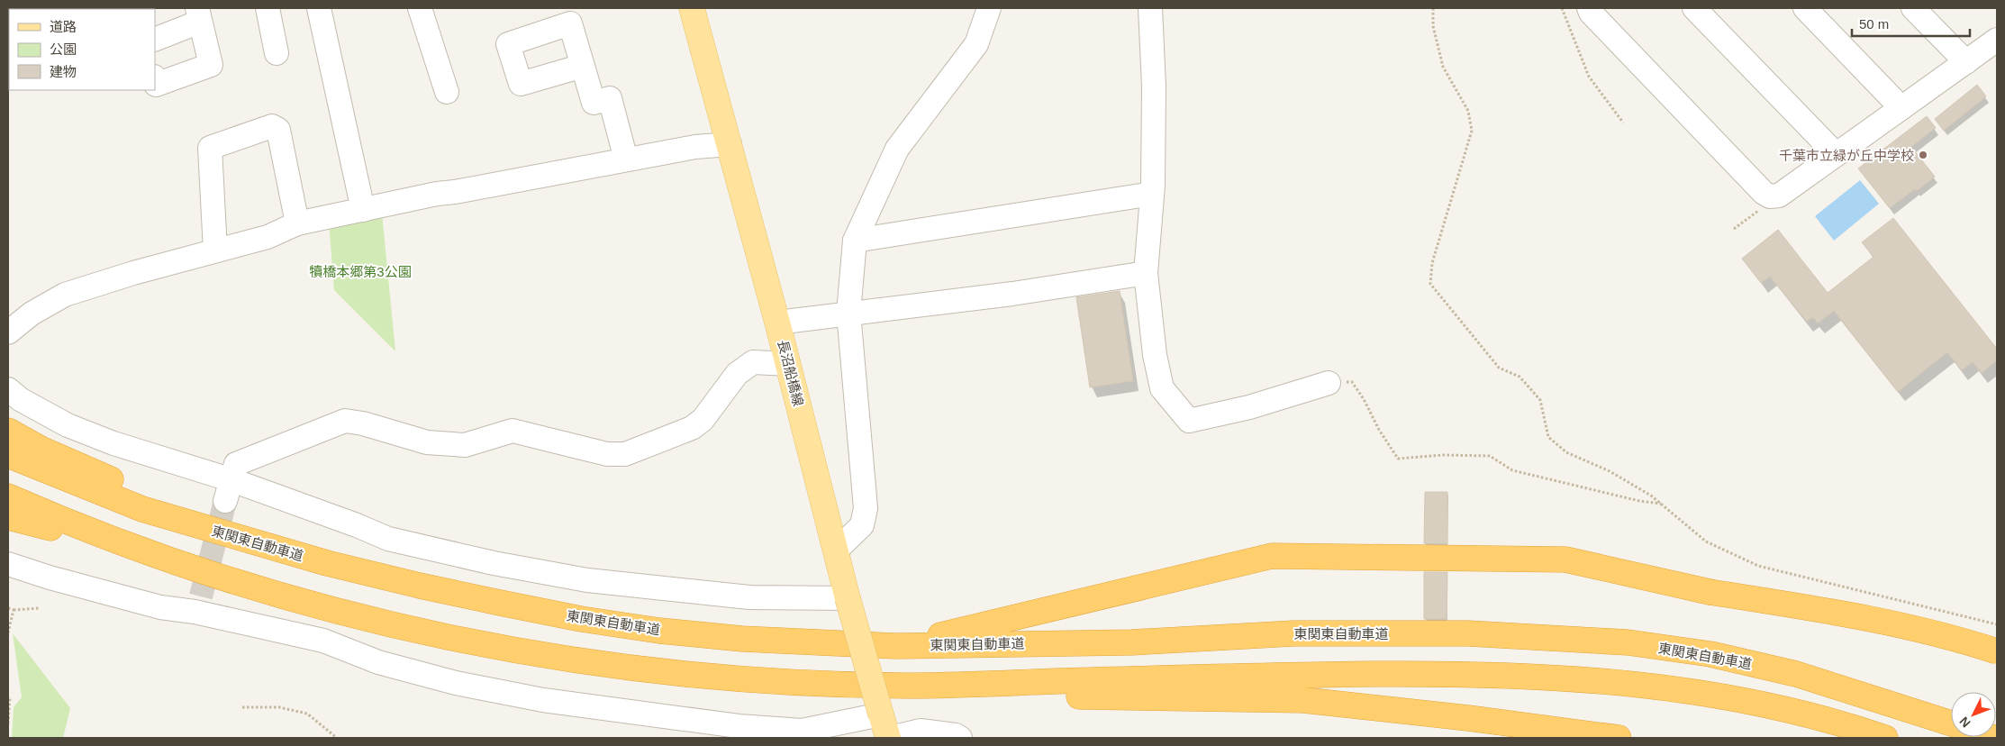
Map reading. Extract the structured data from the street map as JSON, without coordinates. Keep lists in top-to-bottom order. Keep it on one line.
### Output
{"streets":{"highway":["東関東自動車道"],"main road":["長沼船橋線"]},"parks":["犢橋本郷第3公園"],"places":["千葉市立緑が丘中学校"],"legend":["道路","公園","建物"],"scale_bar":"50 m","north":"bottom left"}
